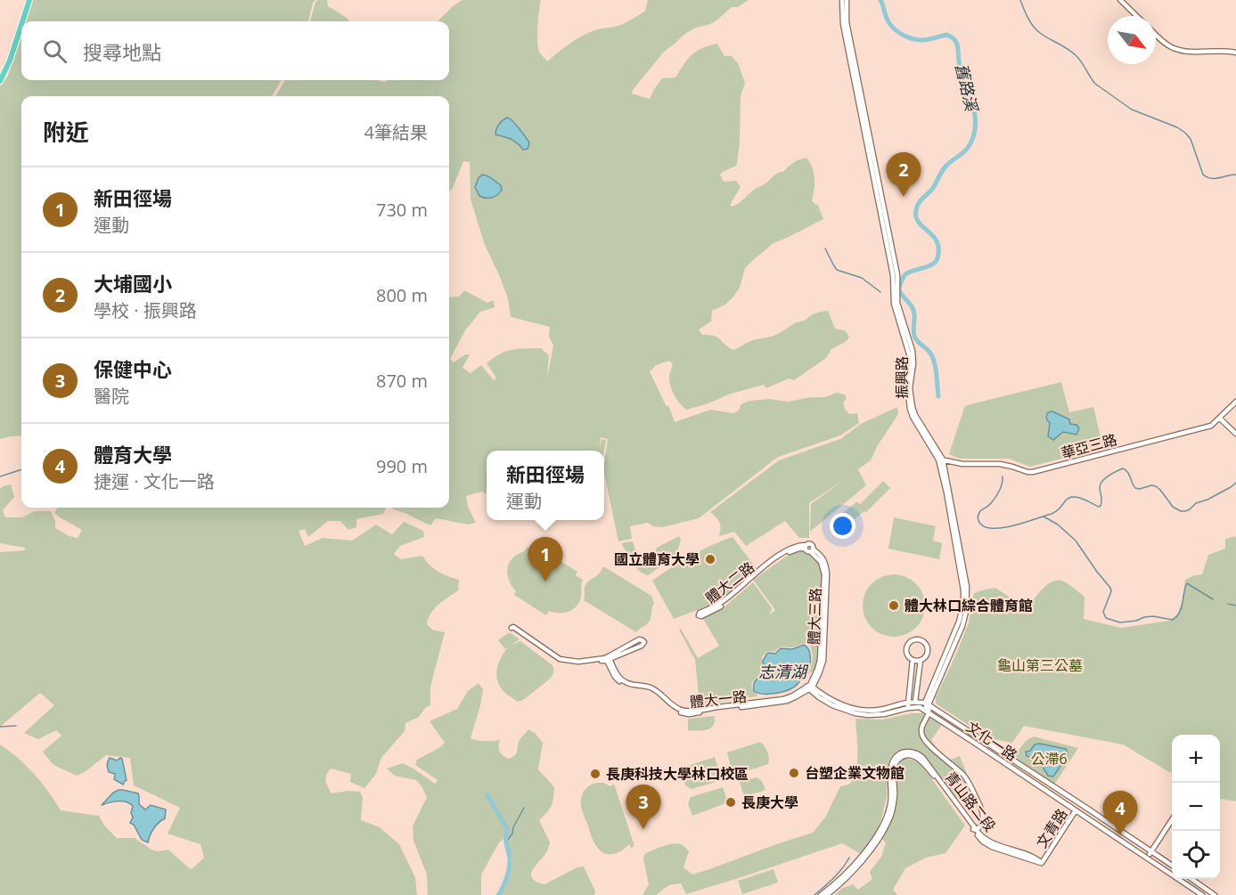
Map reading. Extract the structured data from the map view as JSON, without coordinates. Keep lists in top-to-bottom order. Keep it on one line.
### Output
{"streets":{"street":["振興路","華亞三路","體大二路","體大三路","體大一路","文化一路","青山路二段","文青路"]},"crossings":[["振興路","華亞三路"],["振興路","文化一路"],["體大三路","體大一路"],["文化一路","文青路"],["青山路二段","文青路"]],"water":["舊路溪","志清湖"],"parks":["龜山第三公墓","公滯6"],"places":["國立體育大學","體大林口綜合體育館","台塑企業文物館","長庚科技大學林口校區","長庚大學"],"north":"bottom right","page":{"search":"搜尋地點","heading":["附近","4筆結果"],"pins":["2","1","3","4"],"list":[{"mark":"1","name":"新田徑場","note":"運動","value":"730 m"},{"mark":"2","name":"大埔國小","note":"學校 · 振興路","value":"800 m"},{"mark":"3","name":"保健中心","note":"醫院","value":"870 m"},{"mark":"4","name":"體育大學","note":"捷運 · 文化一路","value":"990 m"}],"popup":["新田徑場","運動"],"map_buttons":["+","−"]}}
